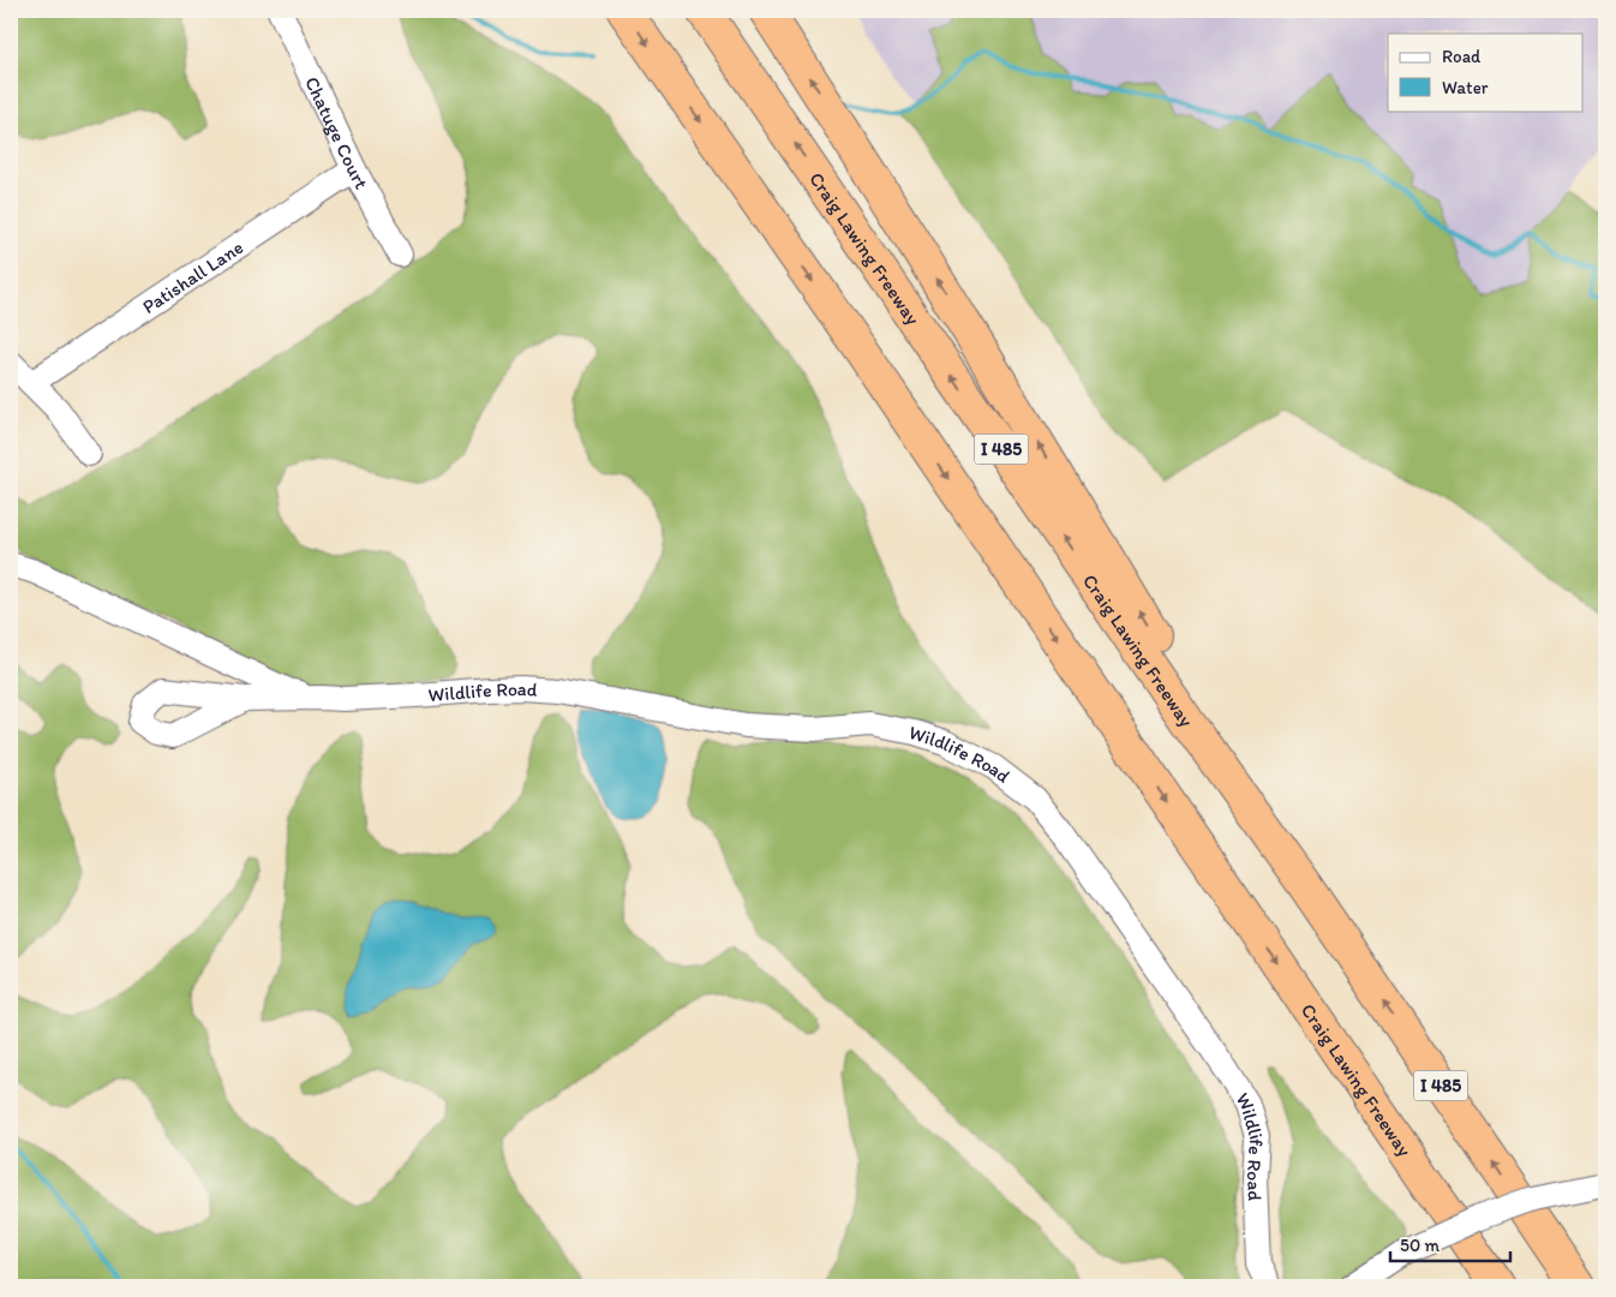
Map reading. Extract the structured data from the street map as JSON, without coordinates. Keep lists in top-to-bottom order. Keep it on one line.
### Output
{"streets":{"highway":["Craig Lawing Freeway","I 485"],"street":["Chatuge Court","Patishall Lane","Wildlife Road"]},"crossings":[["Chatuge Court","Patishall Lane"]],"legend":["Road","Water"],"scale_bar":"50 m"}
